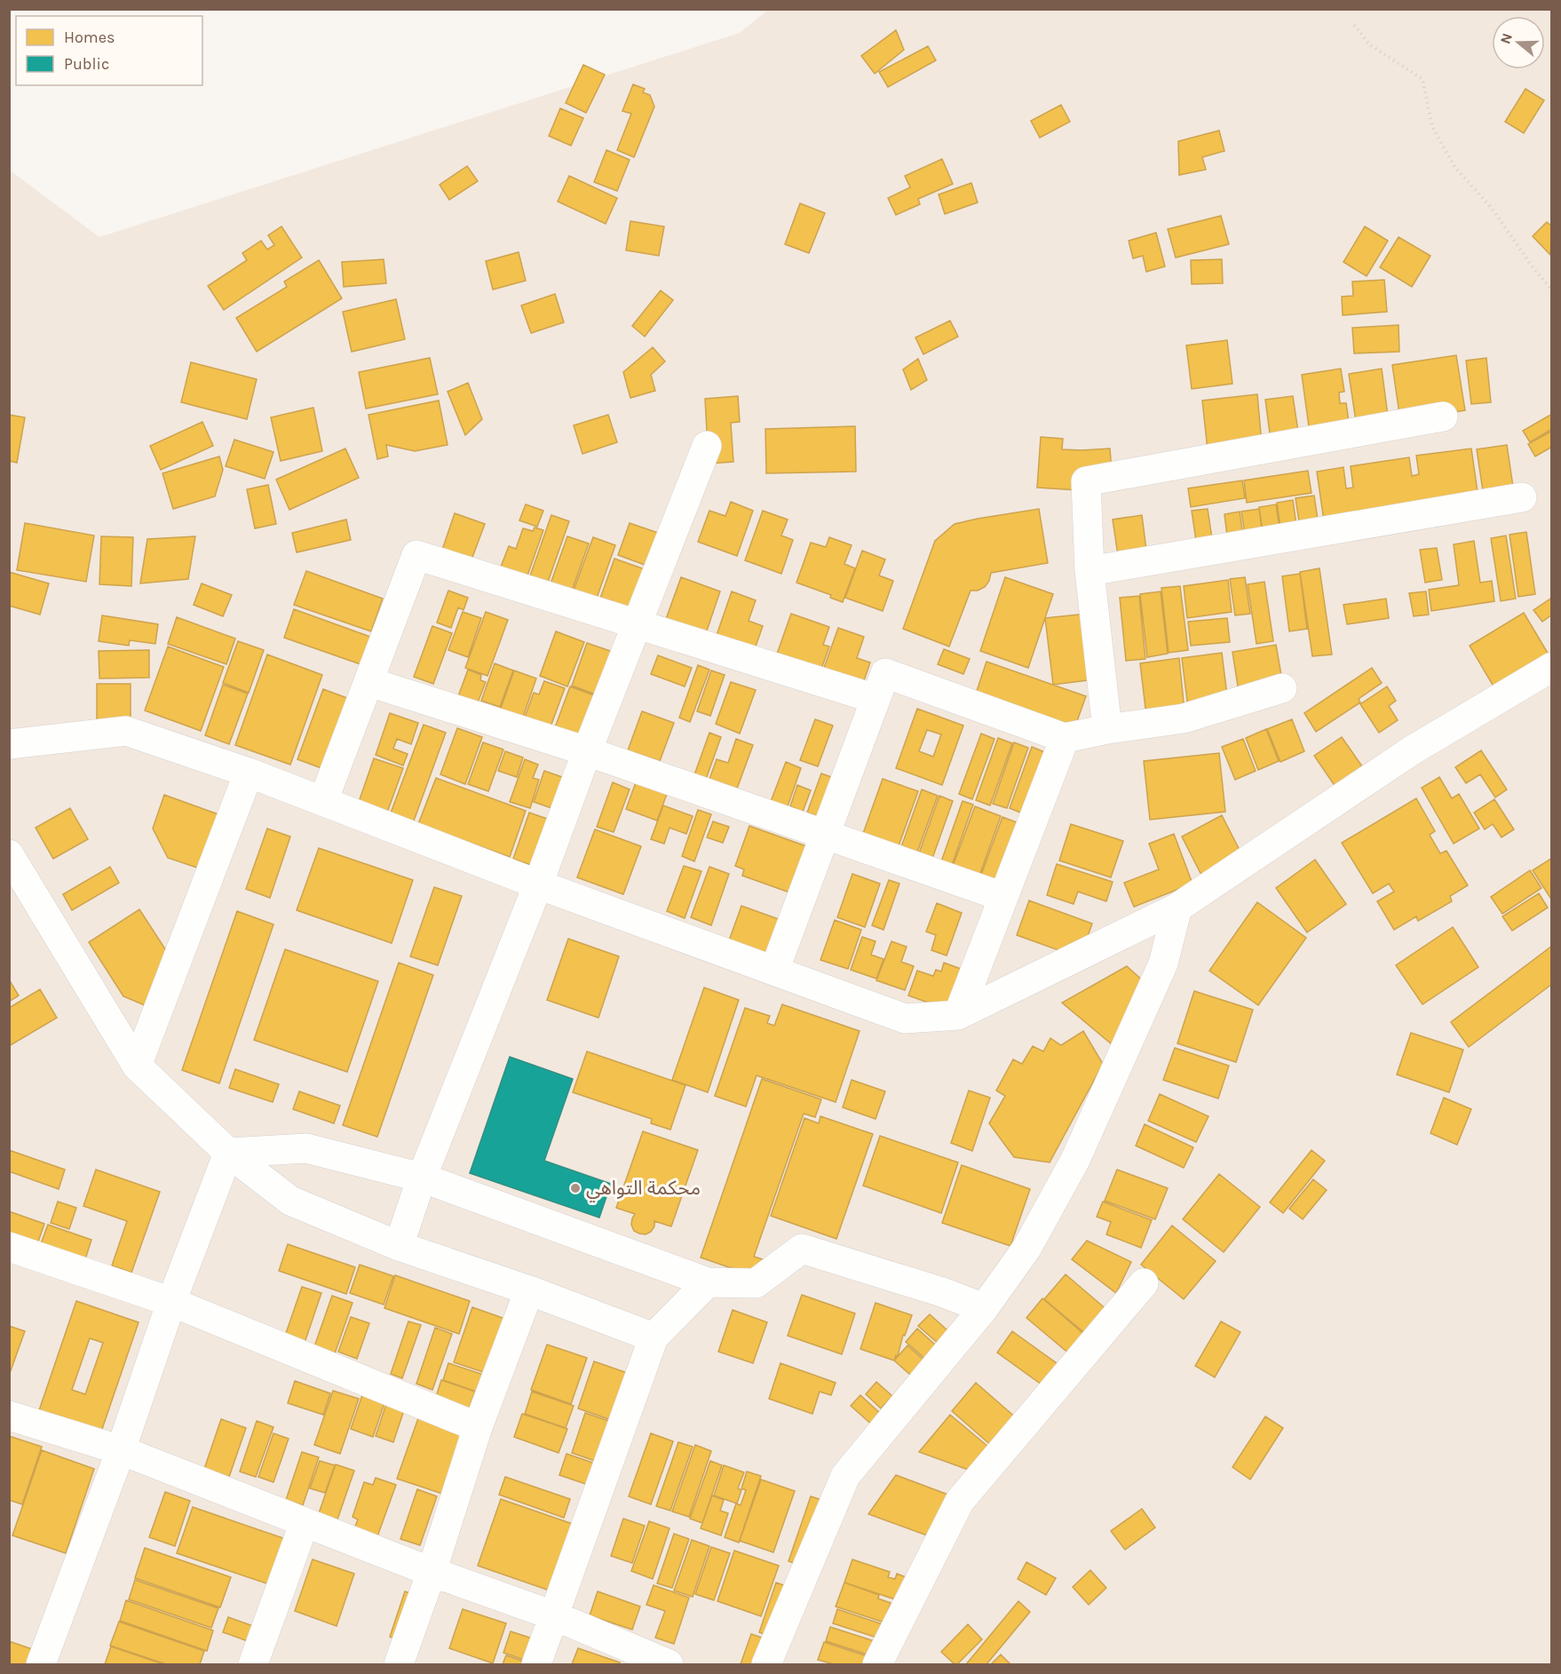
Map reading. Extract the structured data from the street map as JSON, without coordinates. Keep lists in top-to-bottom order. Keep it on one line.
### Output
{"places":["محكمة التواهي"],"legend":["Homes","Public"],"north":"left"}
